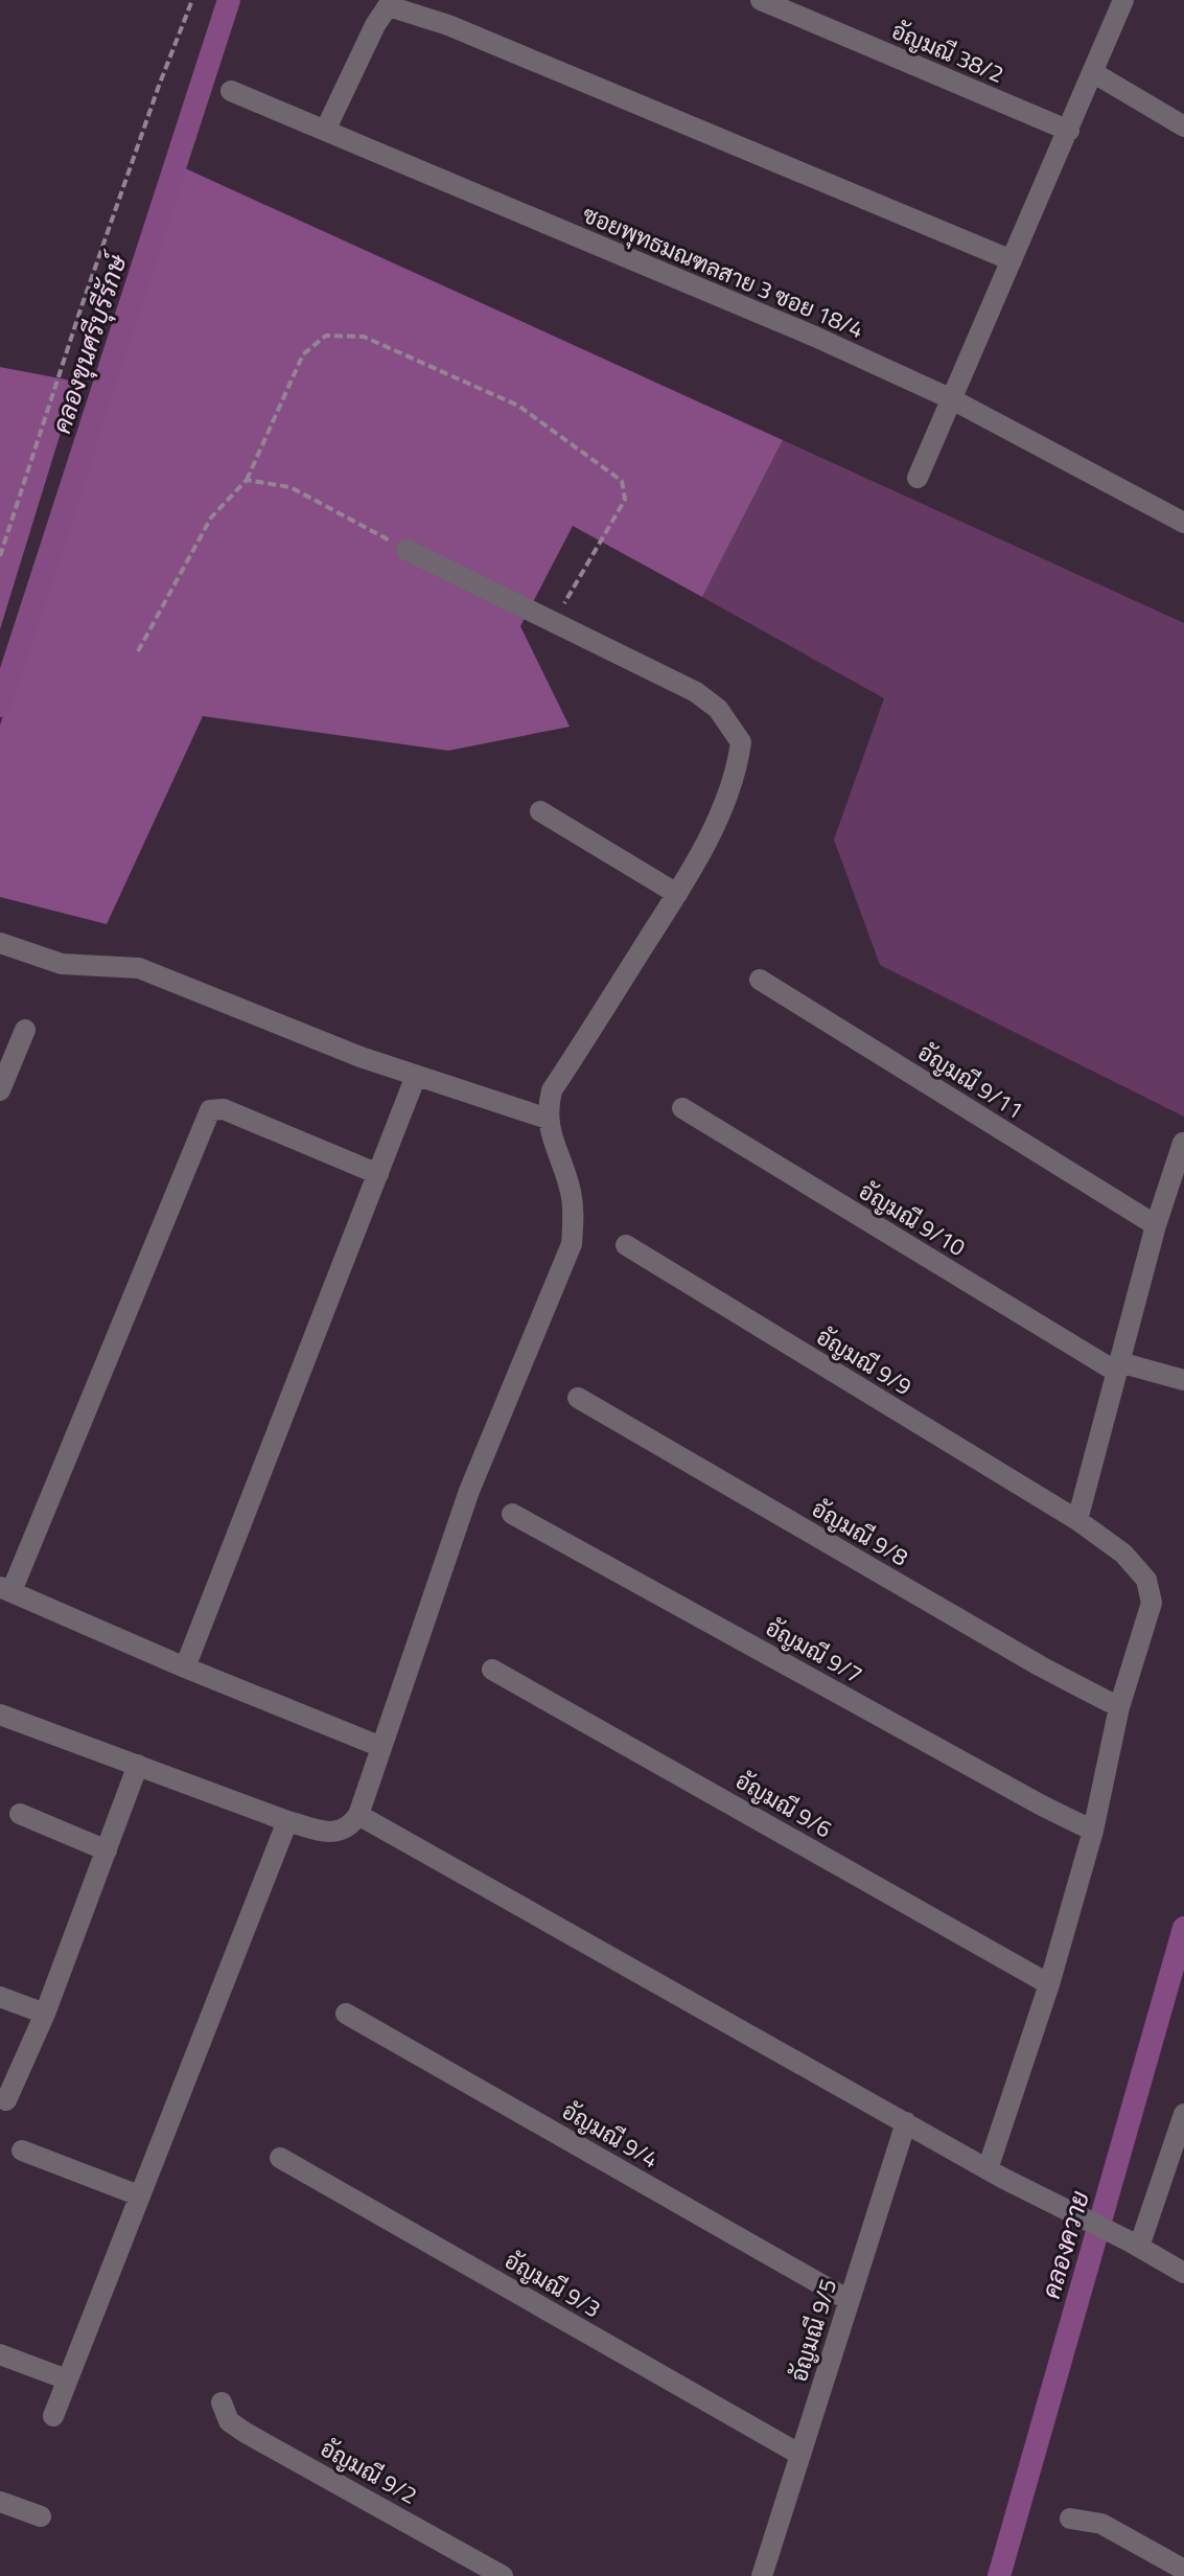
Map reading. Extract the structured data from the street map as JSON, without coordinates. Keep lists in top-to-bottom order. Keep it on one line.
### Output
{"streets":{"street":["อัญมณี 38/2","ซอยพุทธมณฑลสาย 3 ซอย 18/4","อัญมณี 9/11","อัญมณี 9/10","อัญมณี 9/9","อัญมณี 9/8","อัญมณี 9/7","อัญมณี 9/6","อัญมณี 9/4","อัญมณี 9/3","อัญมณี 9/5","อัญมณี 9/2"]},"crossings":[["อัญมณี 9/9","อัญมณี 9/8"],["อัญมณี 9/9","อัญมณี 9/7"],["อัญมณี 9/9","อัญมณี 9/6"],["อัญมณี 9/4","อัญมณี 9/5"],["อัญมณี 9/3","อัญมณี 9/5"]],"water":["คลองขุนศรีบุรีรักษ์","คลองควาย"]}
